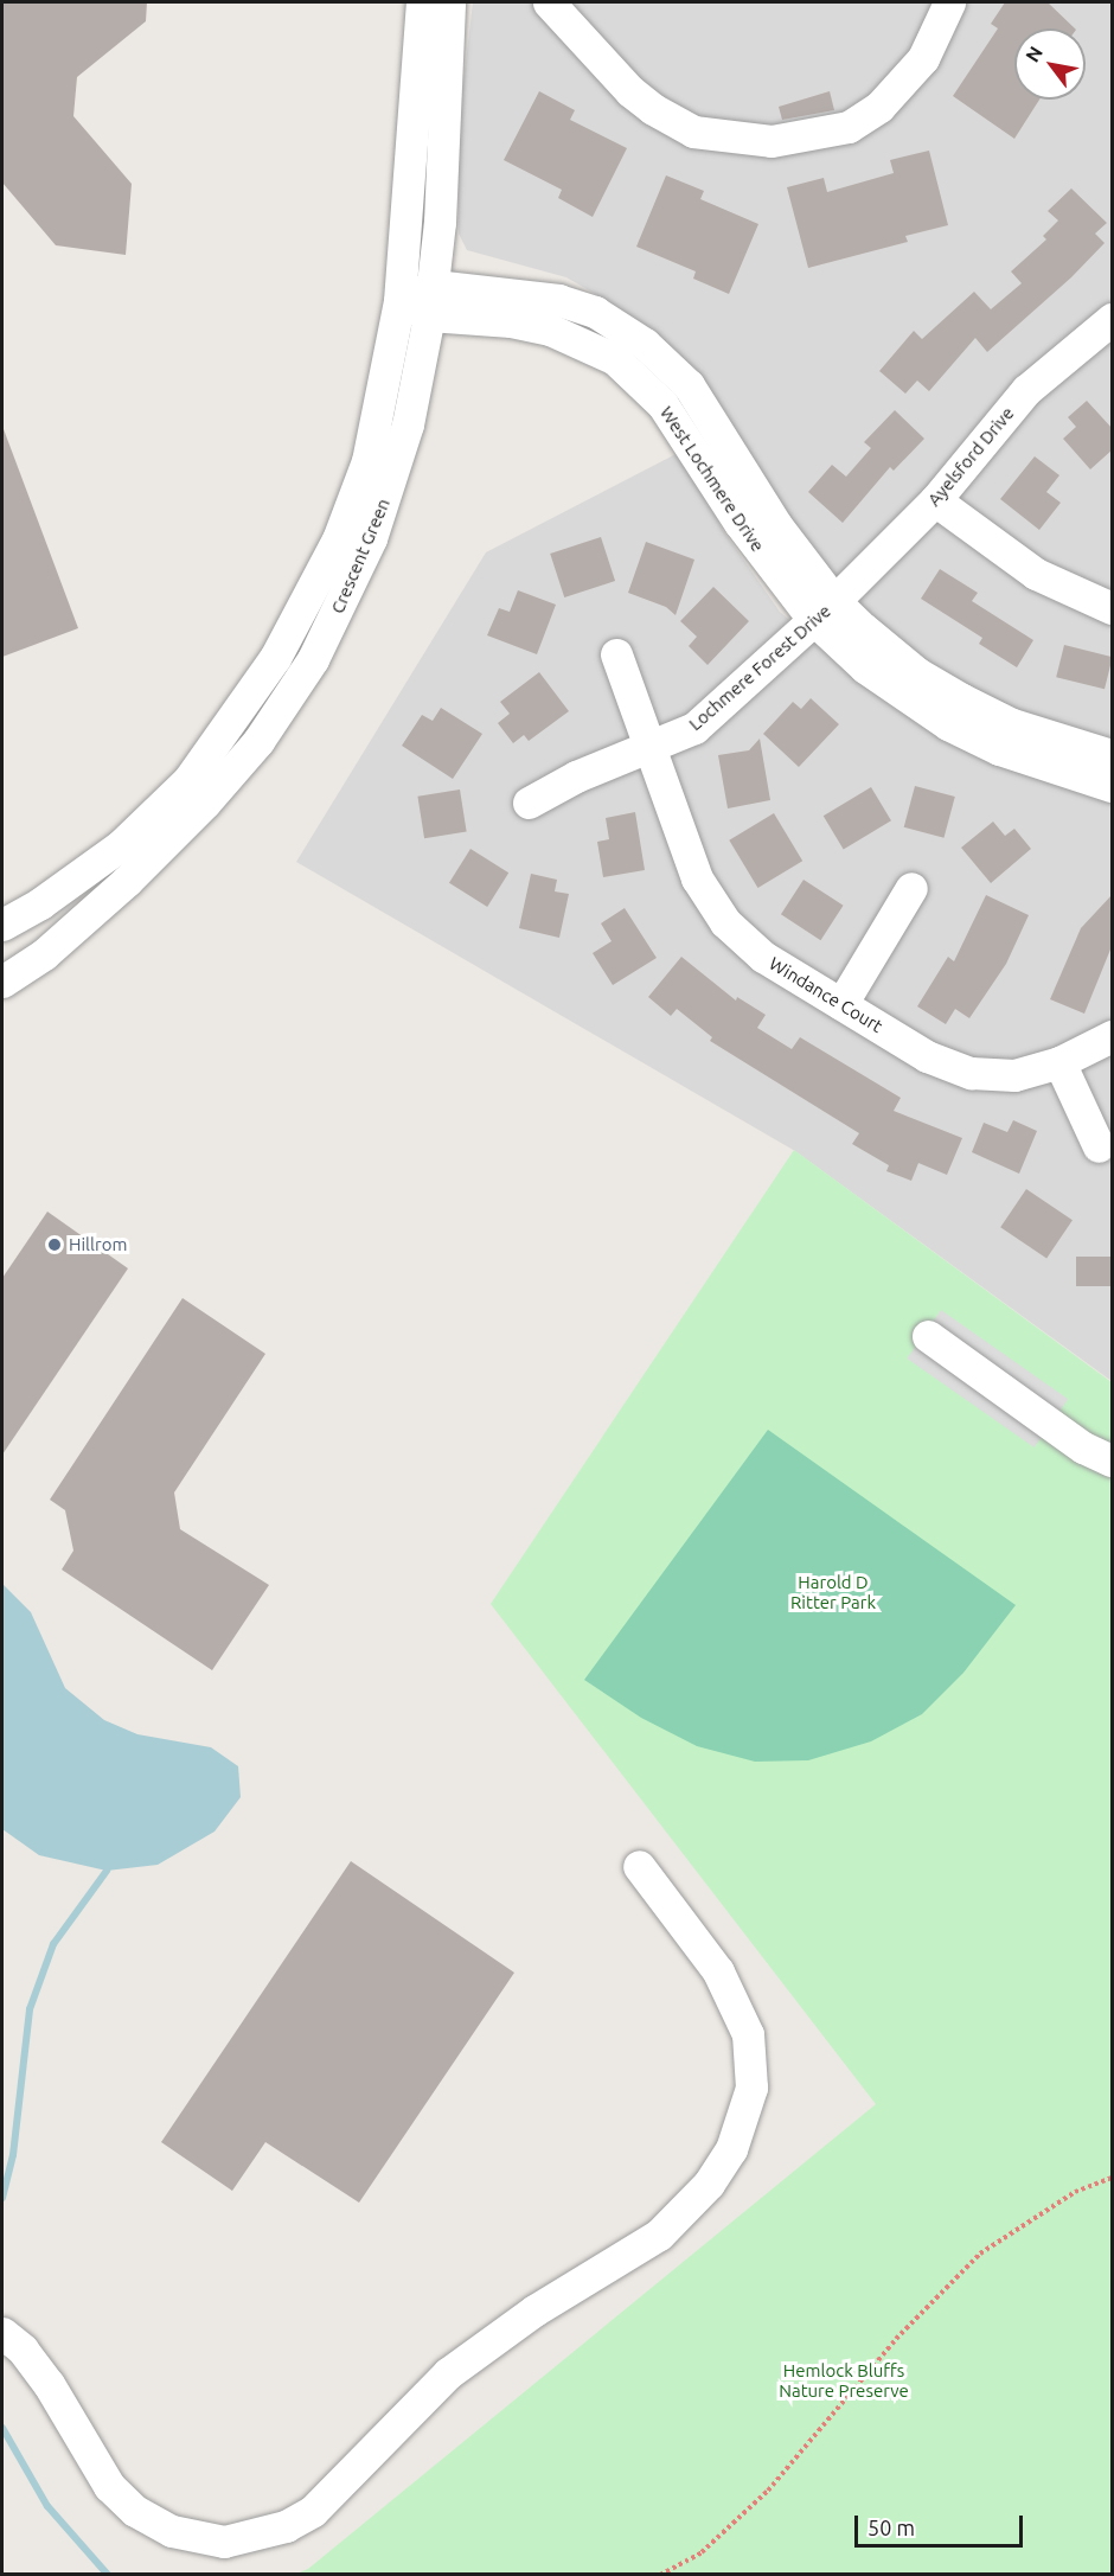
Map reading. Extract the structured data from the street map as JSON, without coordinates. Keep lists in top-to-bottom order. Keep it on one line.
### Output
{"streets":{"street":["Ayelsford Drive","West Lochmere Drive","Crescent Green","Lochmere Forest Drive","Windance Court"]},"crossings":[["Ayelsford Drive","West Lochmere Drive"],["Ayelsford Drive","Lochmere Forest Drive"],["West Lochmere Drive","Crescent Green"],["West Lochmere Drive","Lochmere Forest Drive"],["Lochmere Forest Drive","Windance Court"]],"parks":["Harold D Ritter Park","Hemlock Bluffs Nature Preserve"],"places":["Hillrom"],"scale_bar":"50 m","north":"top left"}
